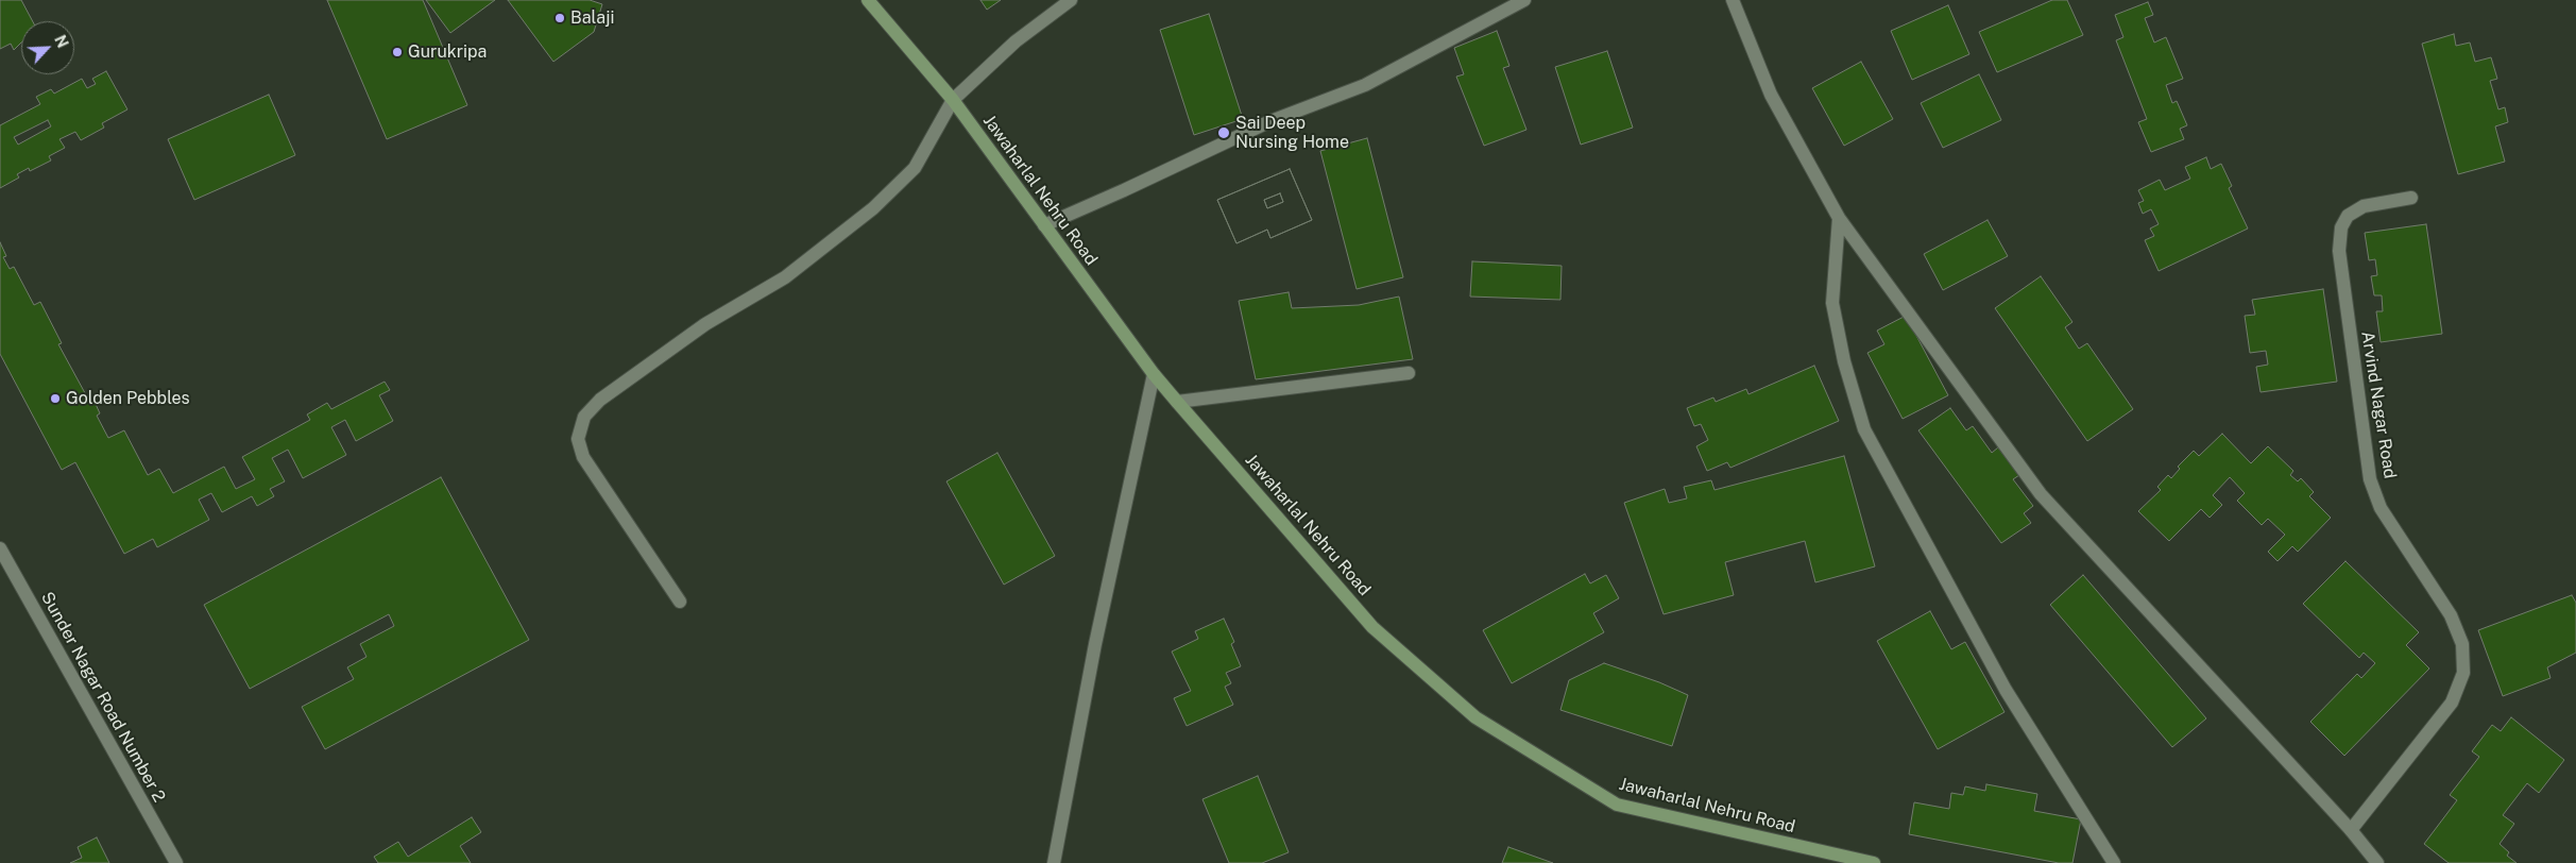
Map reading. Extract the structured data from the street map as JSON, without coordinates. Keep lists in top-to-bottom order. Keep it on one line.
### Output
{"streets":{"street":["Jawaharlal Nehru Road","Arvind Nagar Road","Sunder Nagar Road Number 2"]},"places":["Balaji","Gurukripa","Sai Deep Nursing Home","Golden Pebbles"],"north":"top right"}
